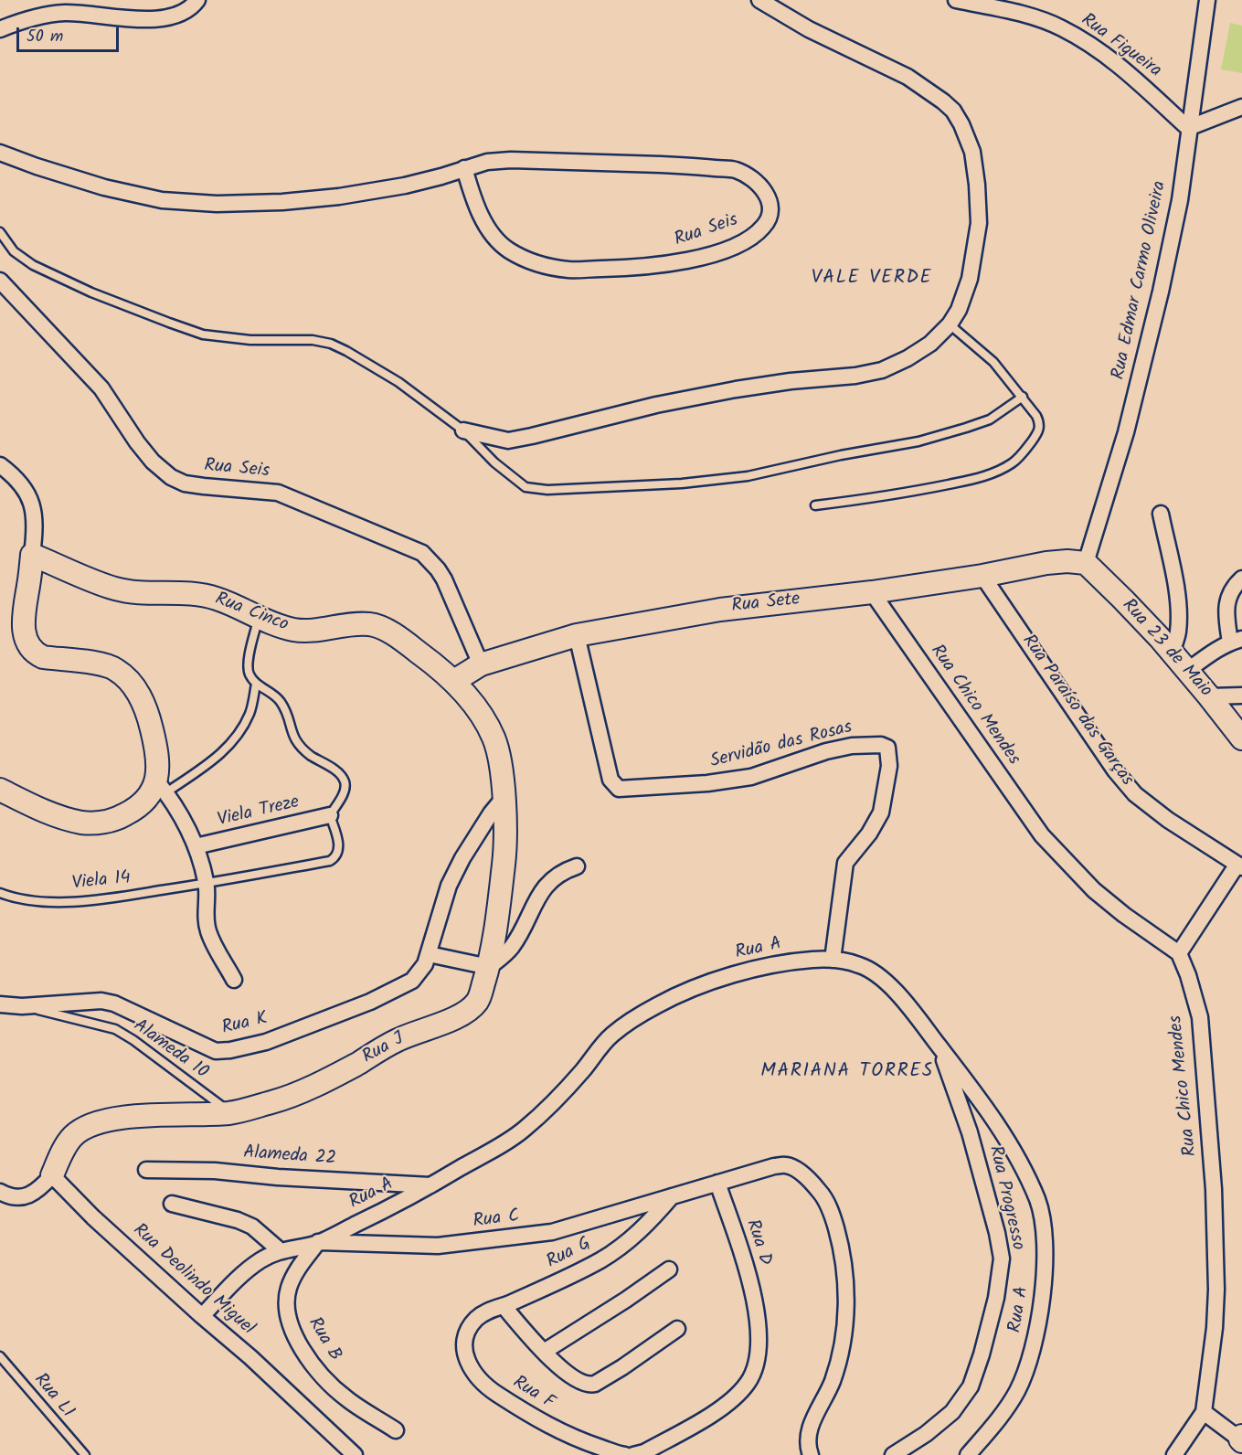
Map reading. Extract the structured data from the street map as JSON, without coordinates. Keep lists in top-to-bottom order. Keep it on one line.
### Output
{"streets":{"street":["Rua Figueira","Rua Seis","Rua Edmar Carmo Oliveira","Rua Sete","Rua Cinco","Rua 23 de Maio","Rua Chico Mendes","Rua Paraíso das Garças","Servidão das Rosas","Viela Treze","Rua A","Rua K","Rua J","Alameda 22","Rua Progresso","Rua C","Rua D","Rua G","Rua Deolindo Miguel","Rua B","Rua F"],"lane":["Viela 14","Alameda 10","Rua L1"]},"crossings":[["Rua Figueira","Rua Edmar Carmo Oliveira"],["Rua Seis","Rua Sete"],["Rua Edmar Carmo Oliveira","Rua Sete"],["Rua Edmar Carmo Oliveira","Rua 23 de Maio"],["Rua Sete","Rua Cinco"],["Rua Sete","Rua 23 de Maio"],["Rua Sete","Rua Chico Mendes"],["Rua Sete","Rua Paraíso das Garças"],["Rua Sete","Servidão das Rosas"],["Rua Cinco","Rua J"],["Servidão das Rosas","Rua A"],["Viela Treze","Viela 14"],["Rua A","Alameda 22"],["Rua A","Rua Progresso"],["Rua A","Rua C"],["Rua A","Rua Deolindo Miguel"],["Rua A","Rua B"],["Rua K","Rua J"],["Rua K","Alameda 10"],["Rua J","Alameda 10"],["Rua J","Rua Deolindo Miguel"],["Rua C","Rua G"],["Rua C","Rua B"],["Rua G","Rua F"]],"districts":["VALE VERDE","MARIANA TORRES"],"scale_bar":"50 m"}
